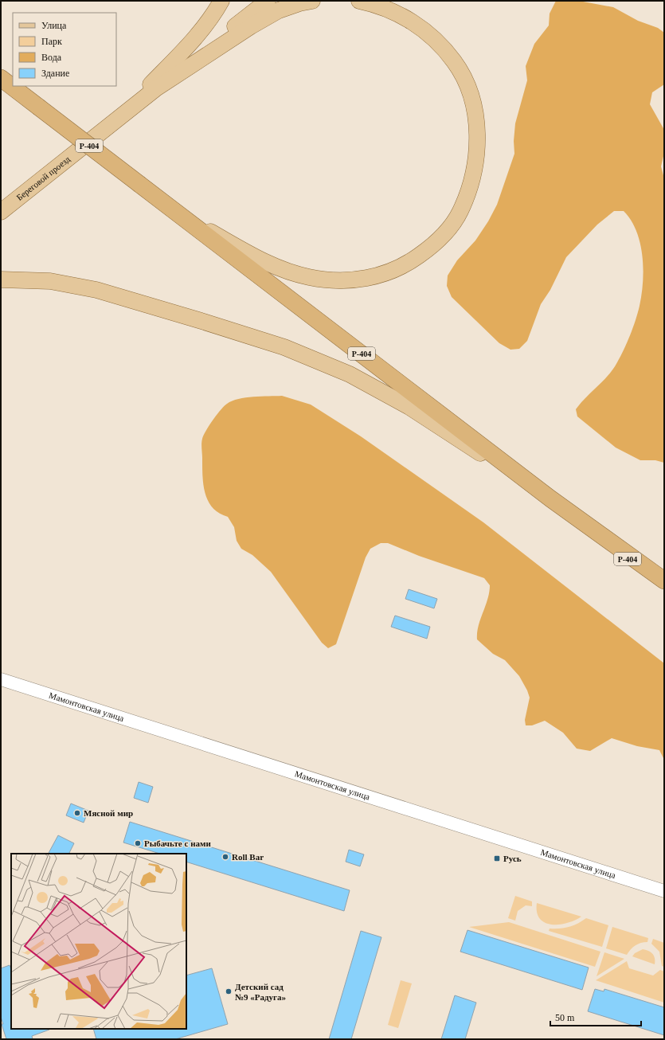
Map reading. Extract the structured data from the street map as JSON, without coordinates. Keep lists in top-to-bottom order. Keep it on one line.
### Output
{"streets":{"highway":["Р-404"],"main road":["Береговой проезд"],"street":["Мамонтовская улица"]},"places":{"other":["Мясной мир","Рыбачьте с нами","Roll Bar","Детский сад №9 «Радуга»"],"transit":["Русь"]},"legend":["Улица","Парк","Вода","Здание"],"scale_bar":"50 m"}
